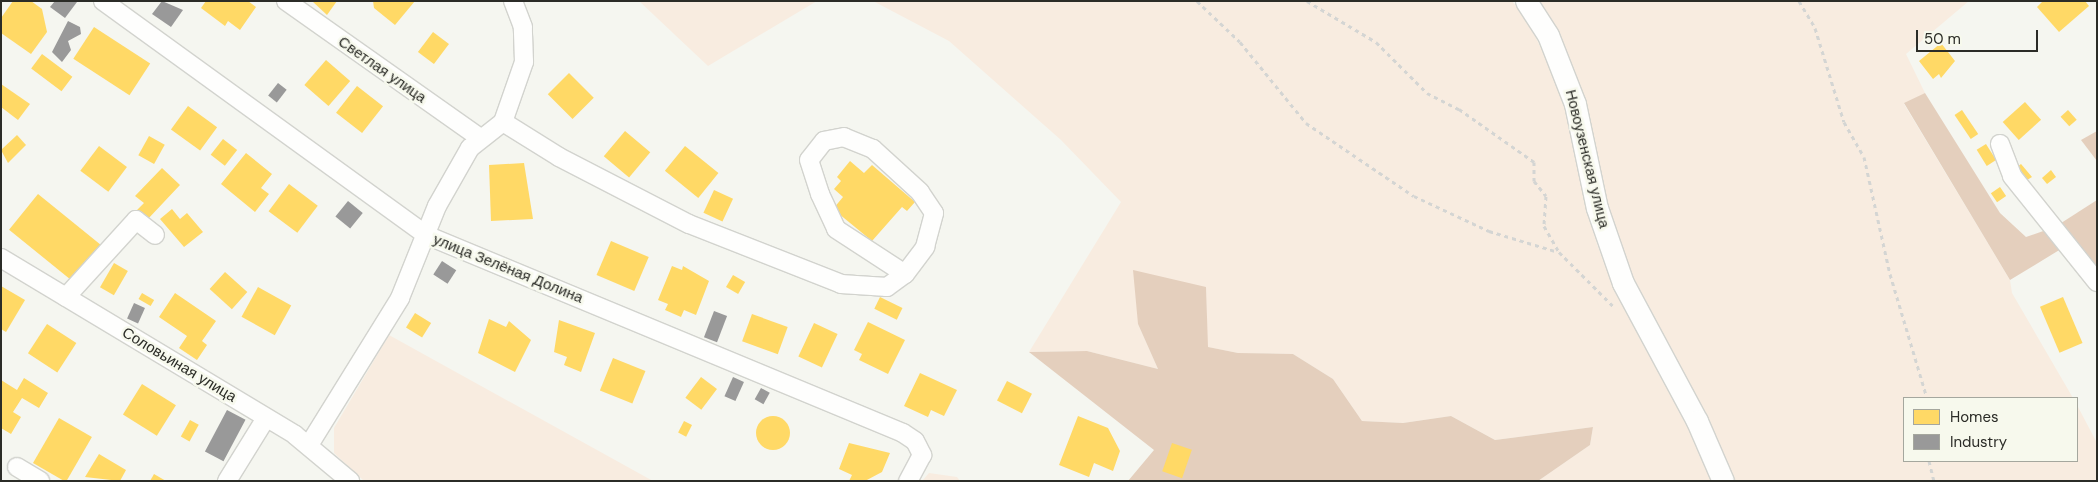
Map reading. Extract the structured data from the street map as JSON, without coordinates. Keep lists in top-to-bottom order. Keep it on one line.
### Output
{"streets":{"main road":["Новоузенская улица"],"street":["Светлая улица","улица Зелёная Долина","Соловьиная улица"]},"legend":["Homes","Industry"],"scale_bar":"50 m"}
